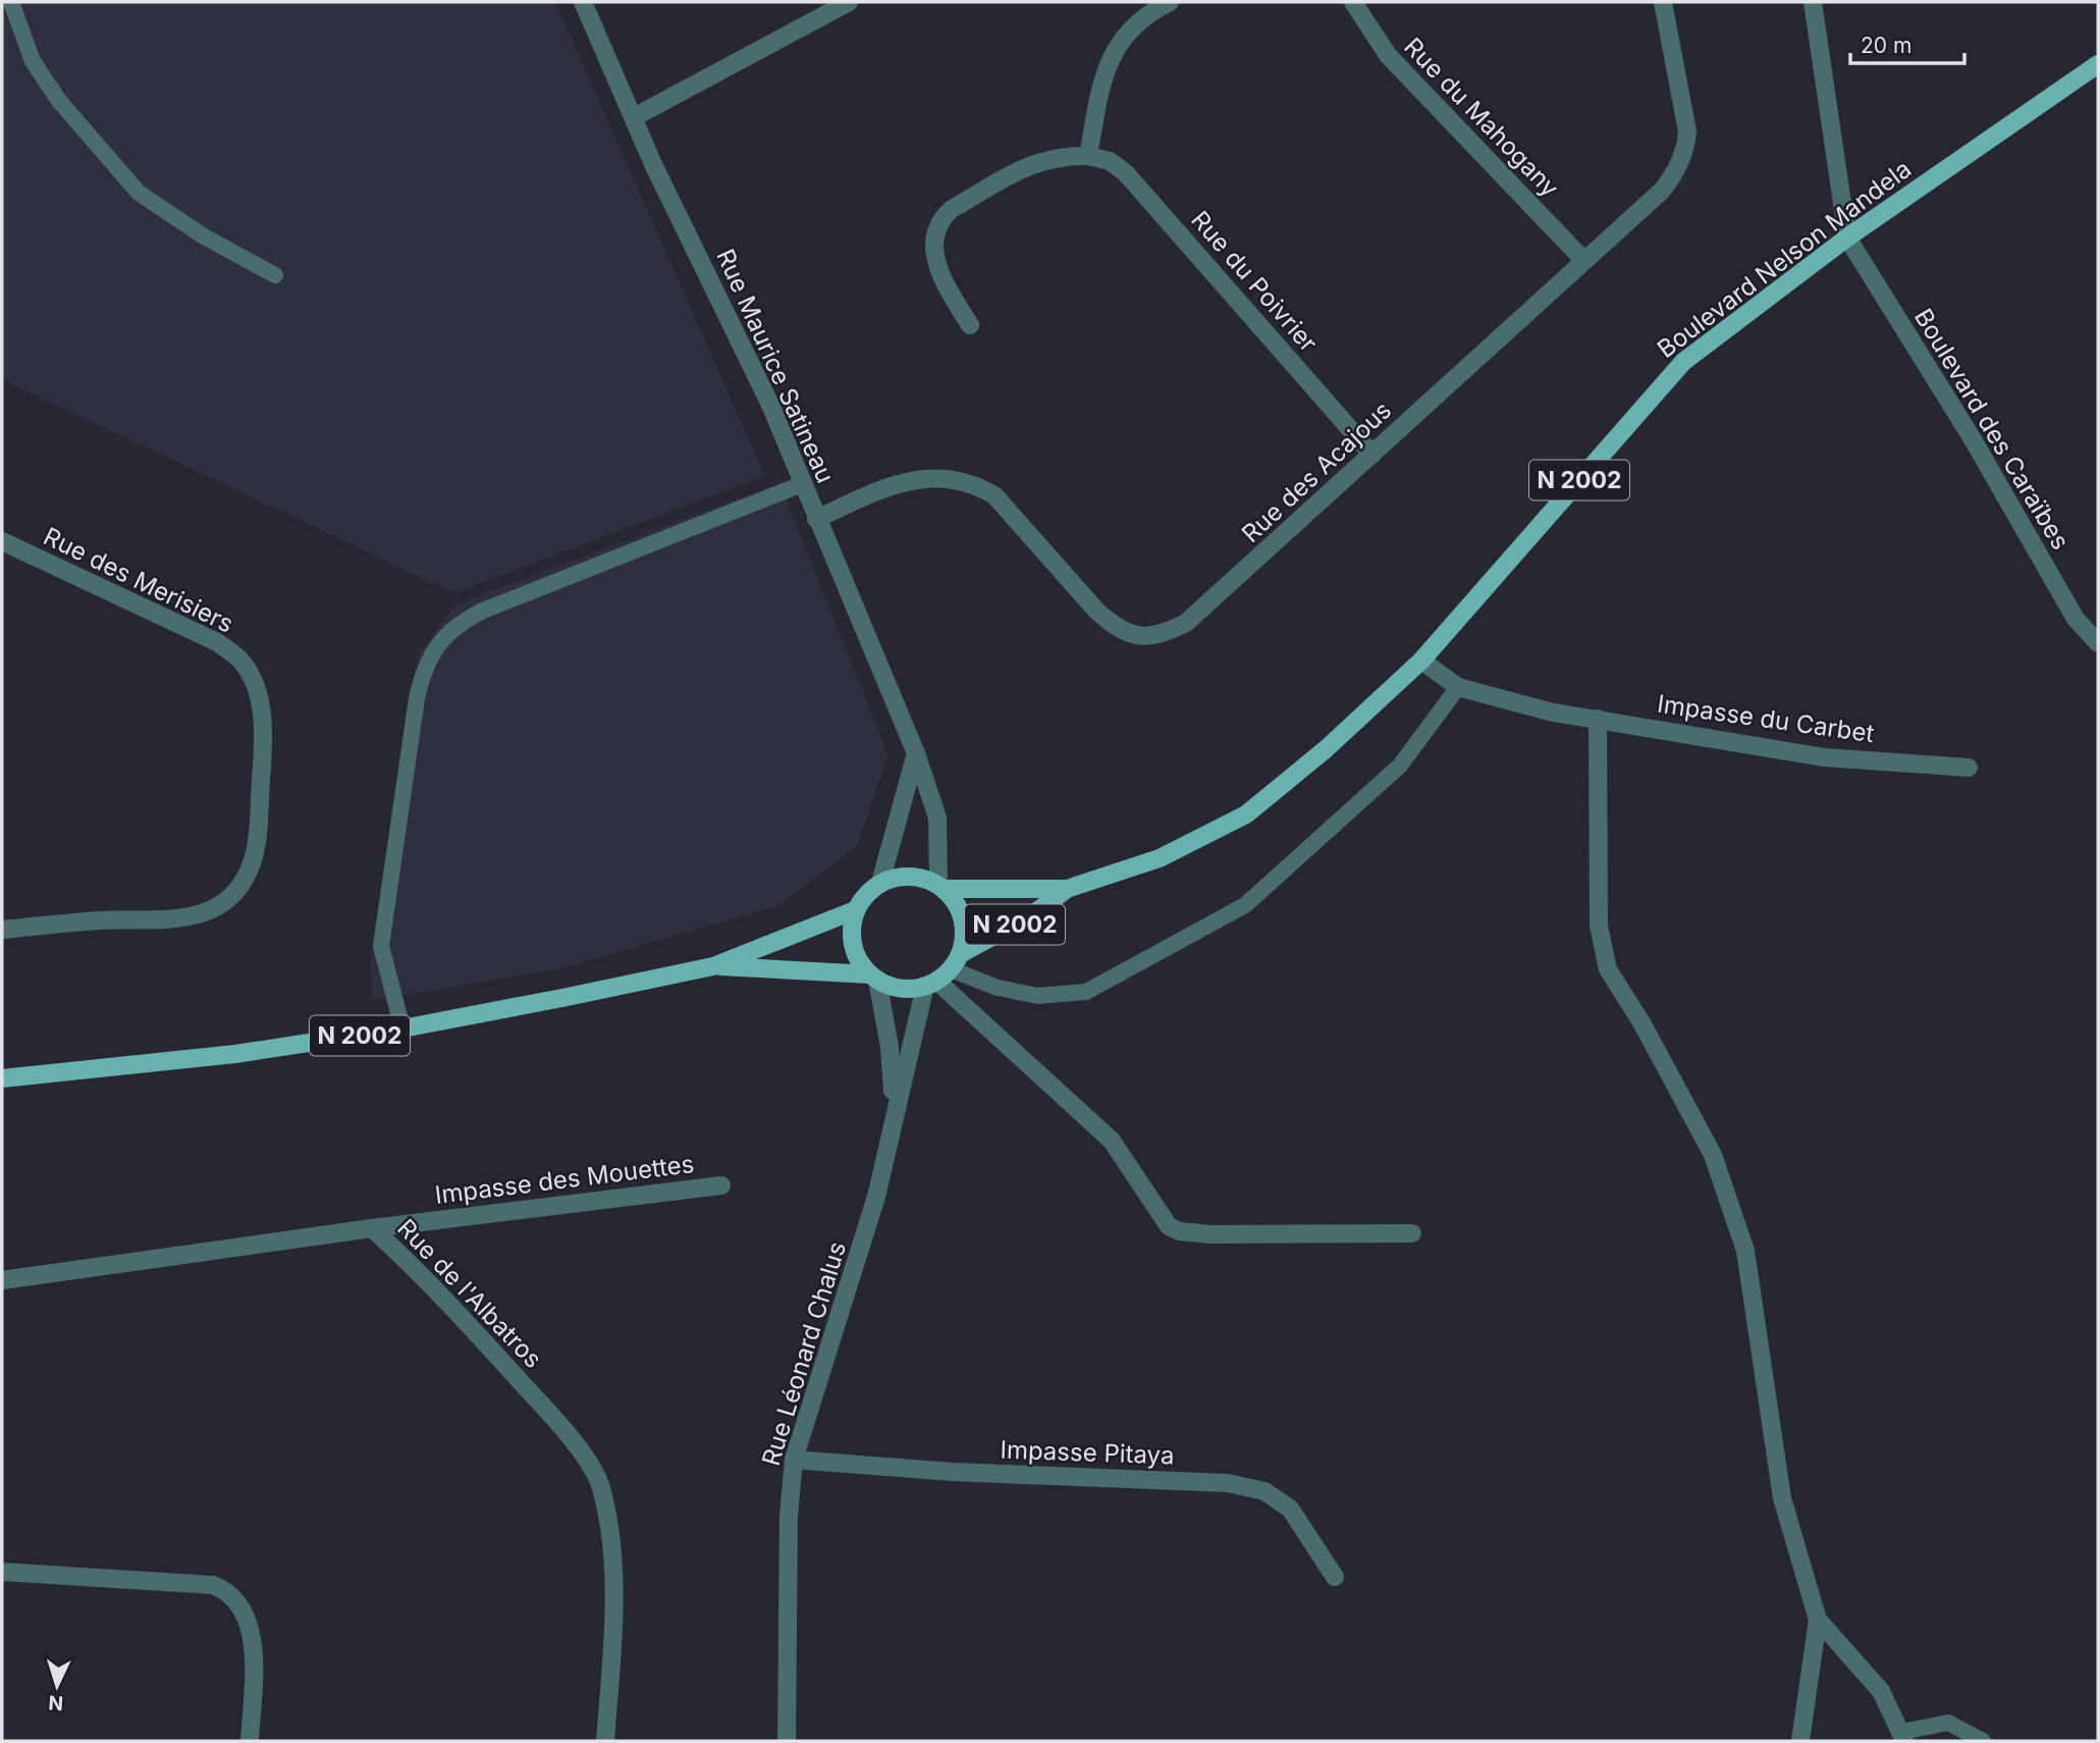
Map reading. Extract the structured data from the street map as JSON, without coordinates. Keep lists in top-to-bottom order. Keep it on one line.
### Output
{"streets":{"main road":["Boulevard Nelson Mandela","N 2002"],"street":["Rue du Mahogany","Rue du Poivrier","Rue Maurice Satineau","Boulevard des Caraïbes","Rue des Acajous","Rue des Merisiers","Impasse du Carbet","Impasse des Mouettes","Rue de l'Albatros","Rue Léonard Chalus","Impasse Pitaya"]},"crossings":[["Rue du Mahogany","Rue des Acajous"],["Boulevard Nelson Mandela","Rue Maurice Satineau"],["Boulevard Nelson Mandela","Boulevard des Caraïbes"],["Boulevard Nelson Mandela","N 2002"],["Boulevard Nelson Mandela","Rue Léonard Chalus"],["Rue du Poivrier","Rue des Acajous"],["Rue Maurice Satineau","Rue des Acajous"],["Rue Maurice Satineau","N 2002"],["Rue Maurice Satineau","Rue Léonard Chalus"],["N 2002","Rue Léonard Chalus"],["Impasse des Mouettes","Rue de l'Albatros"],["Rue Léonard Chalus","Impasse Pitaya"]],"scale_bar":"20 m","north":"bottom"}
